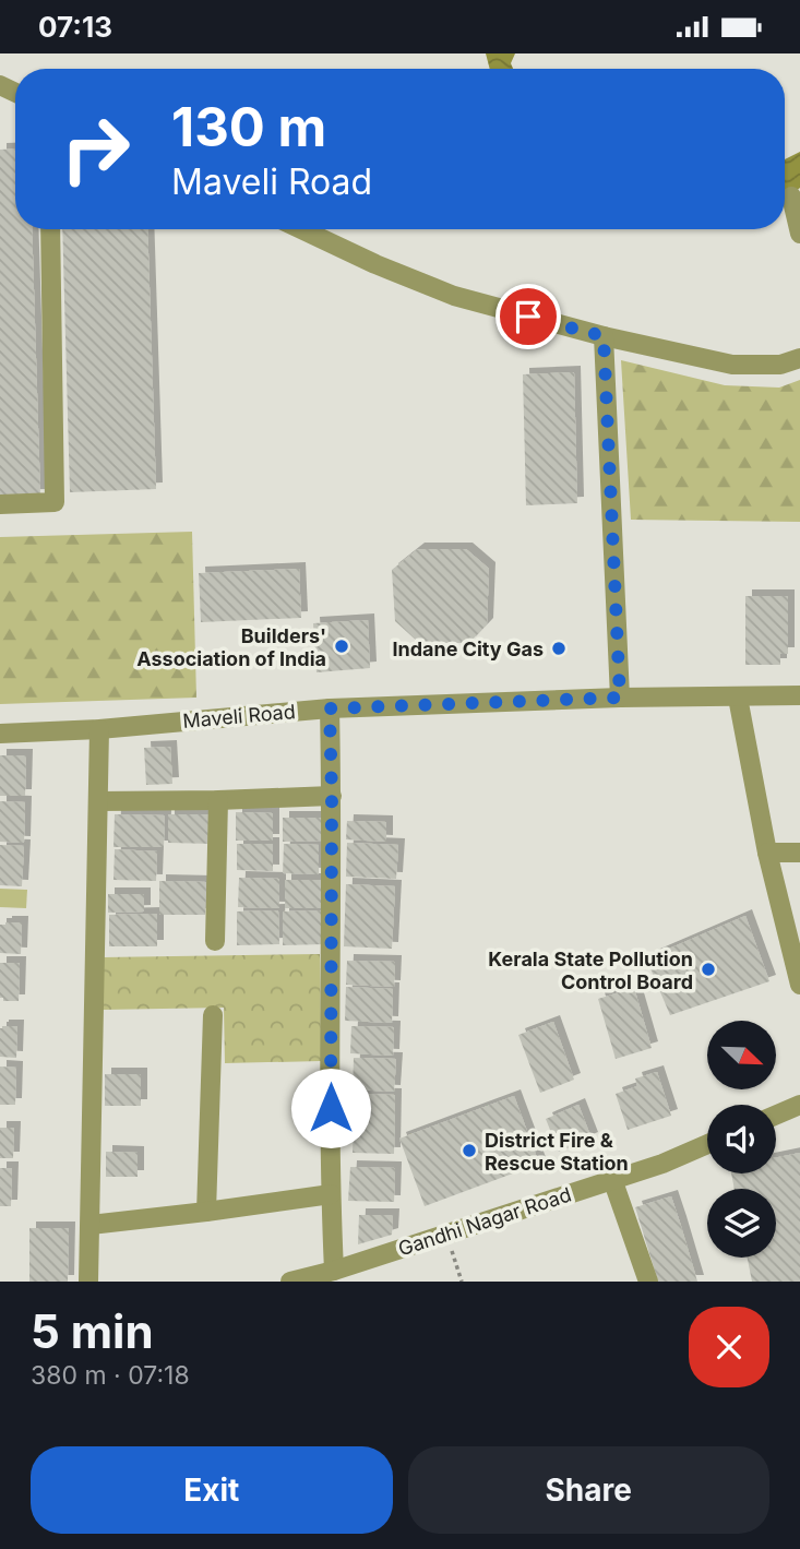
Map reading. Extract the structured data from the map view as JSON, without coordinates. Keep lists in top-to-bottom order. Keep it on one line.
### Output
{"streets":{"street":["Maveli Road","Gandhi Nagar Road"]},"places":["Builders' Association of India","Indane City Gas","Kerala State Pollution Control Board","District Fire & Rescue Station"],"north":"bottom right","page":{"status":"07:13","turn":["130 m","Maveli Road"],"heading":["5 min","380 m · 07:18"],"buttons":["Exit","Share"]}}
